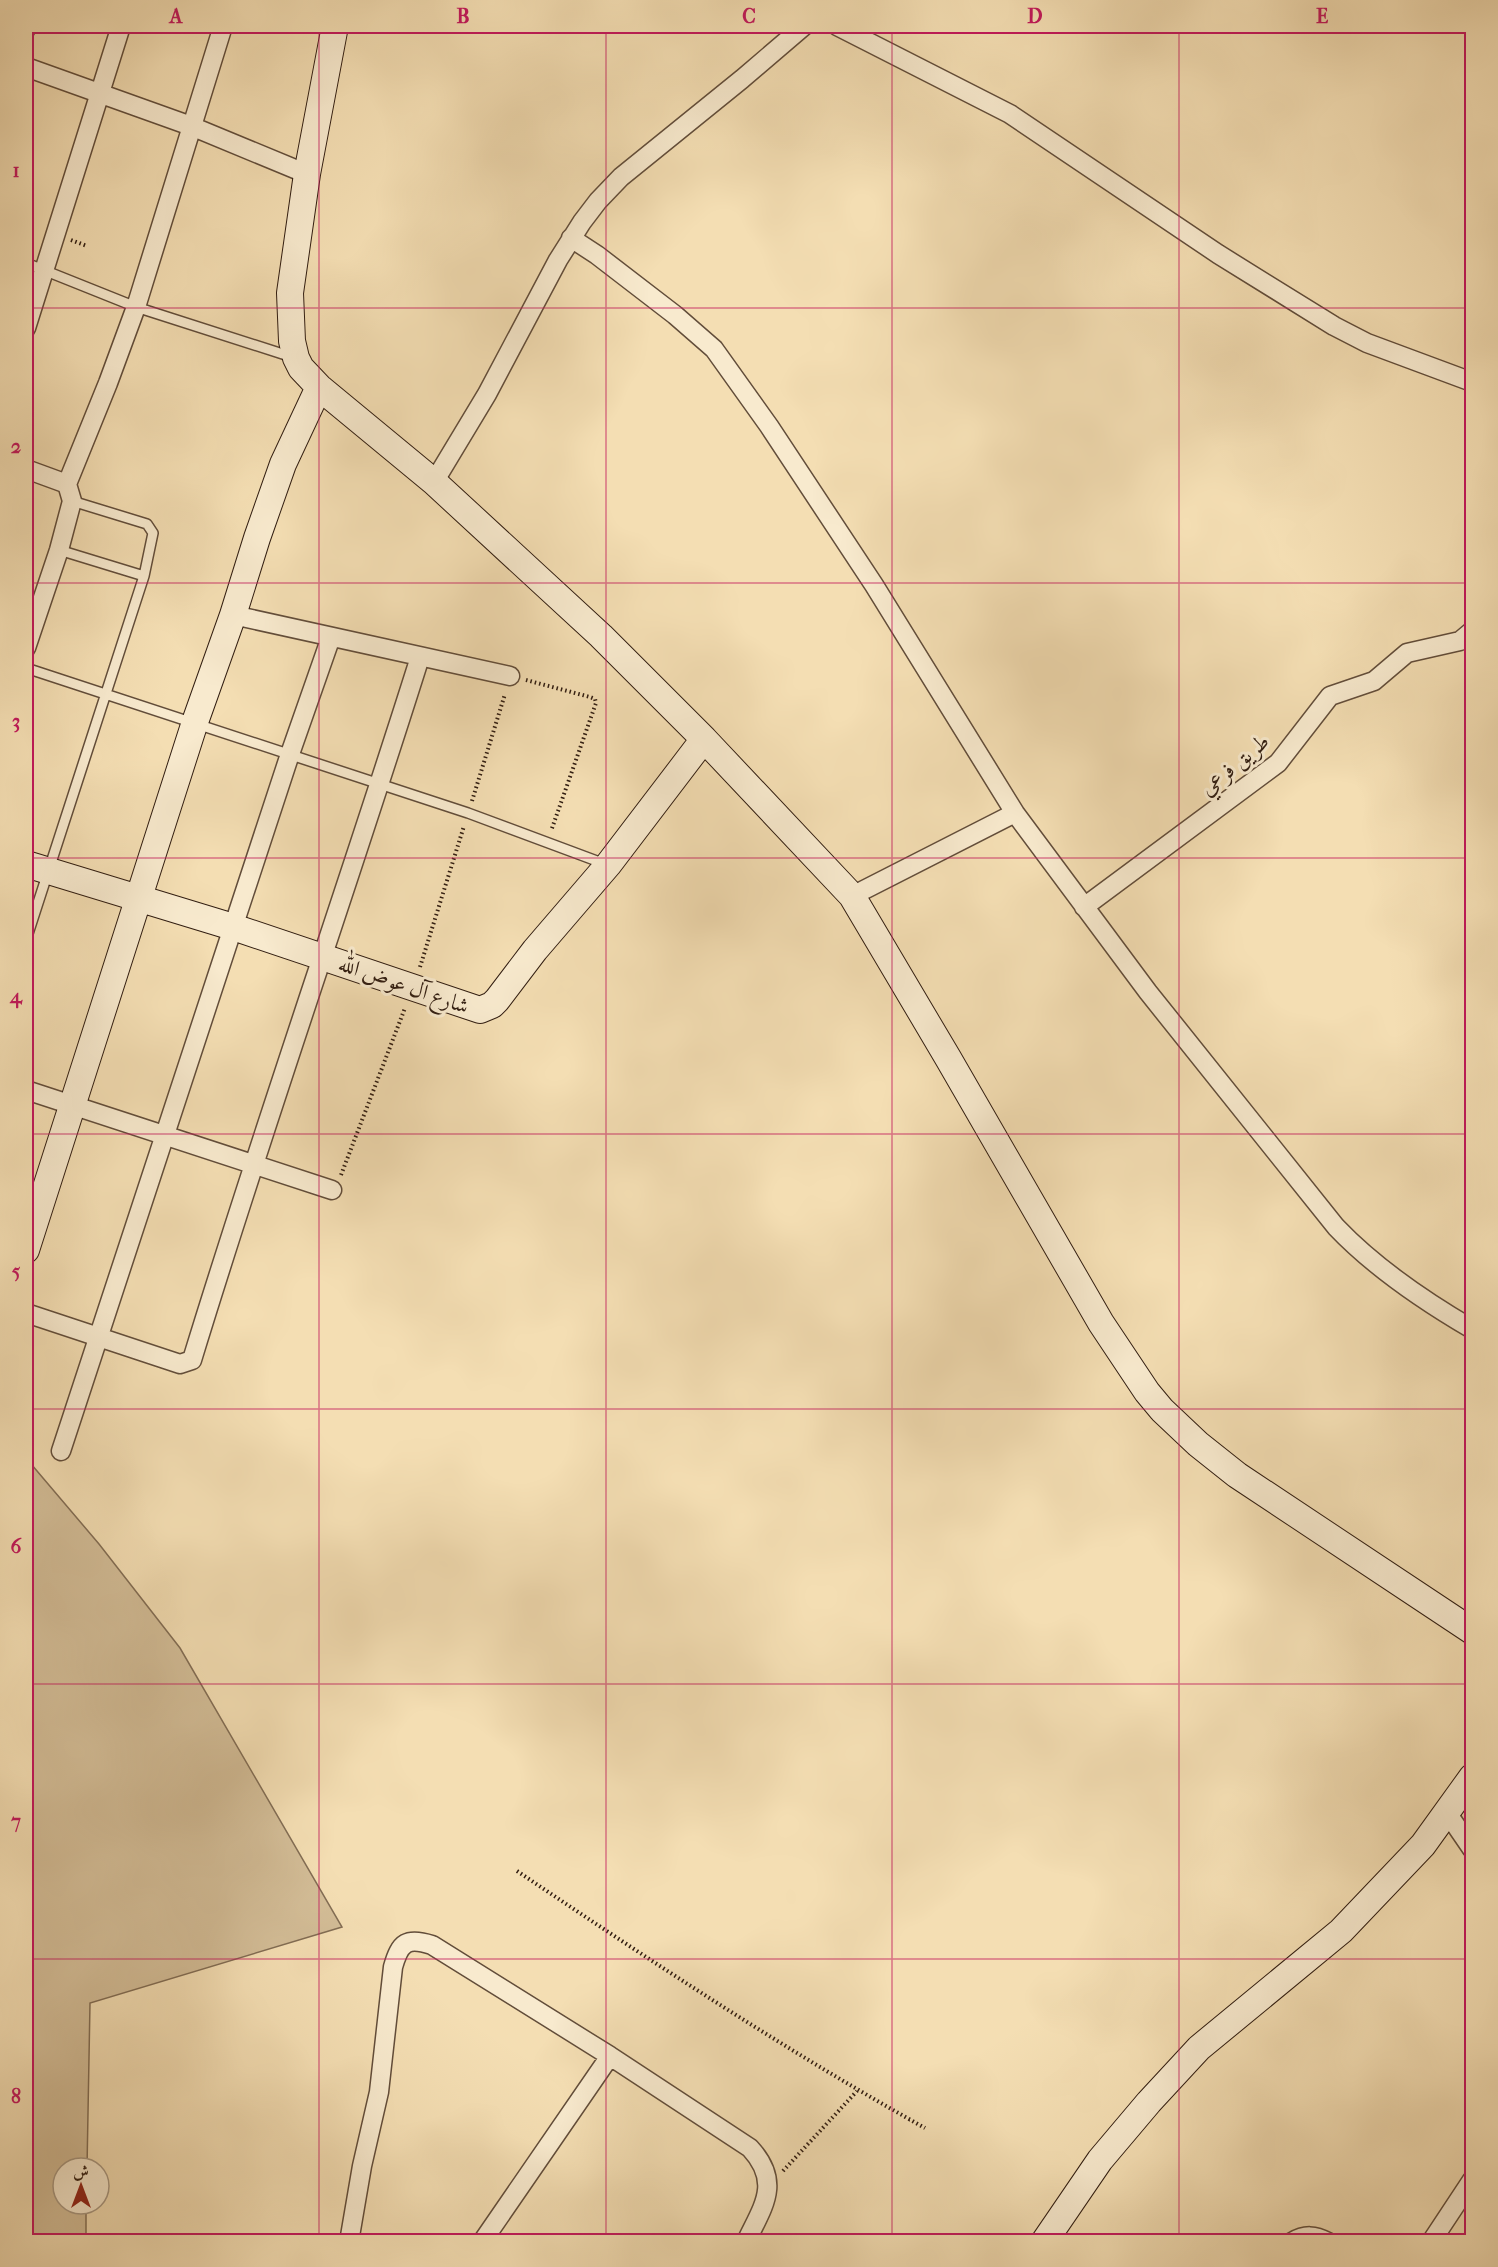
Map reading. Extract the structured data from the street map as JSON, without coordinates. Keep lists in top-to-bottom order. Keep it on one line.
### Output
{"streets":{"street":["طريق فرعي","شارع آل عوض الله"]},"north":"top","grid":{"columns":["A","B","C","D","E"],"rows":["1","2","3","4","5","6","7","8"]}}
